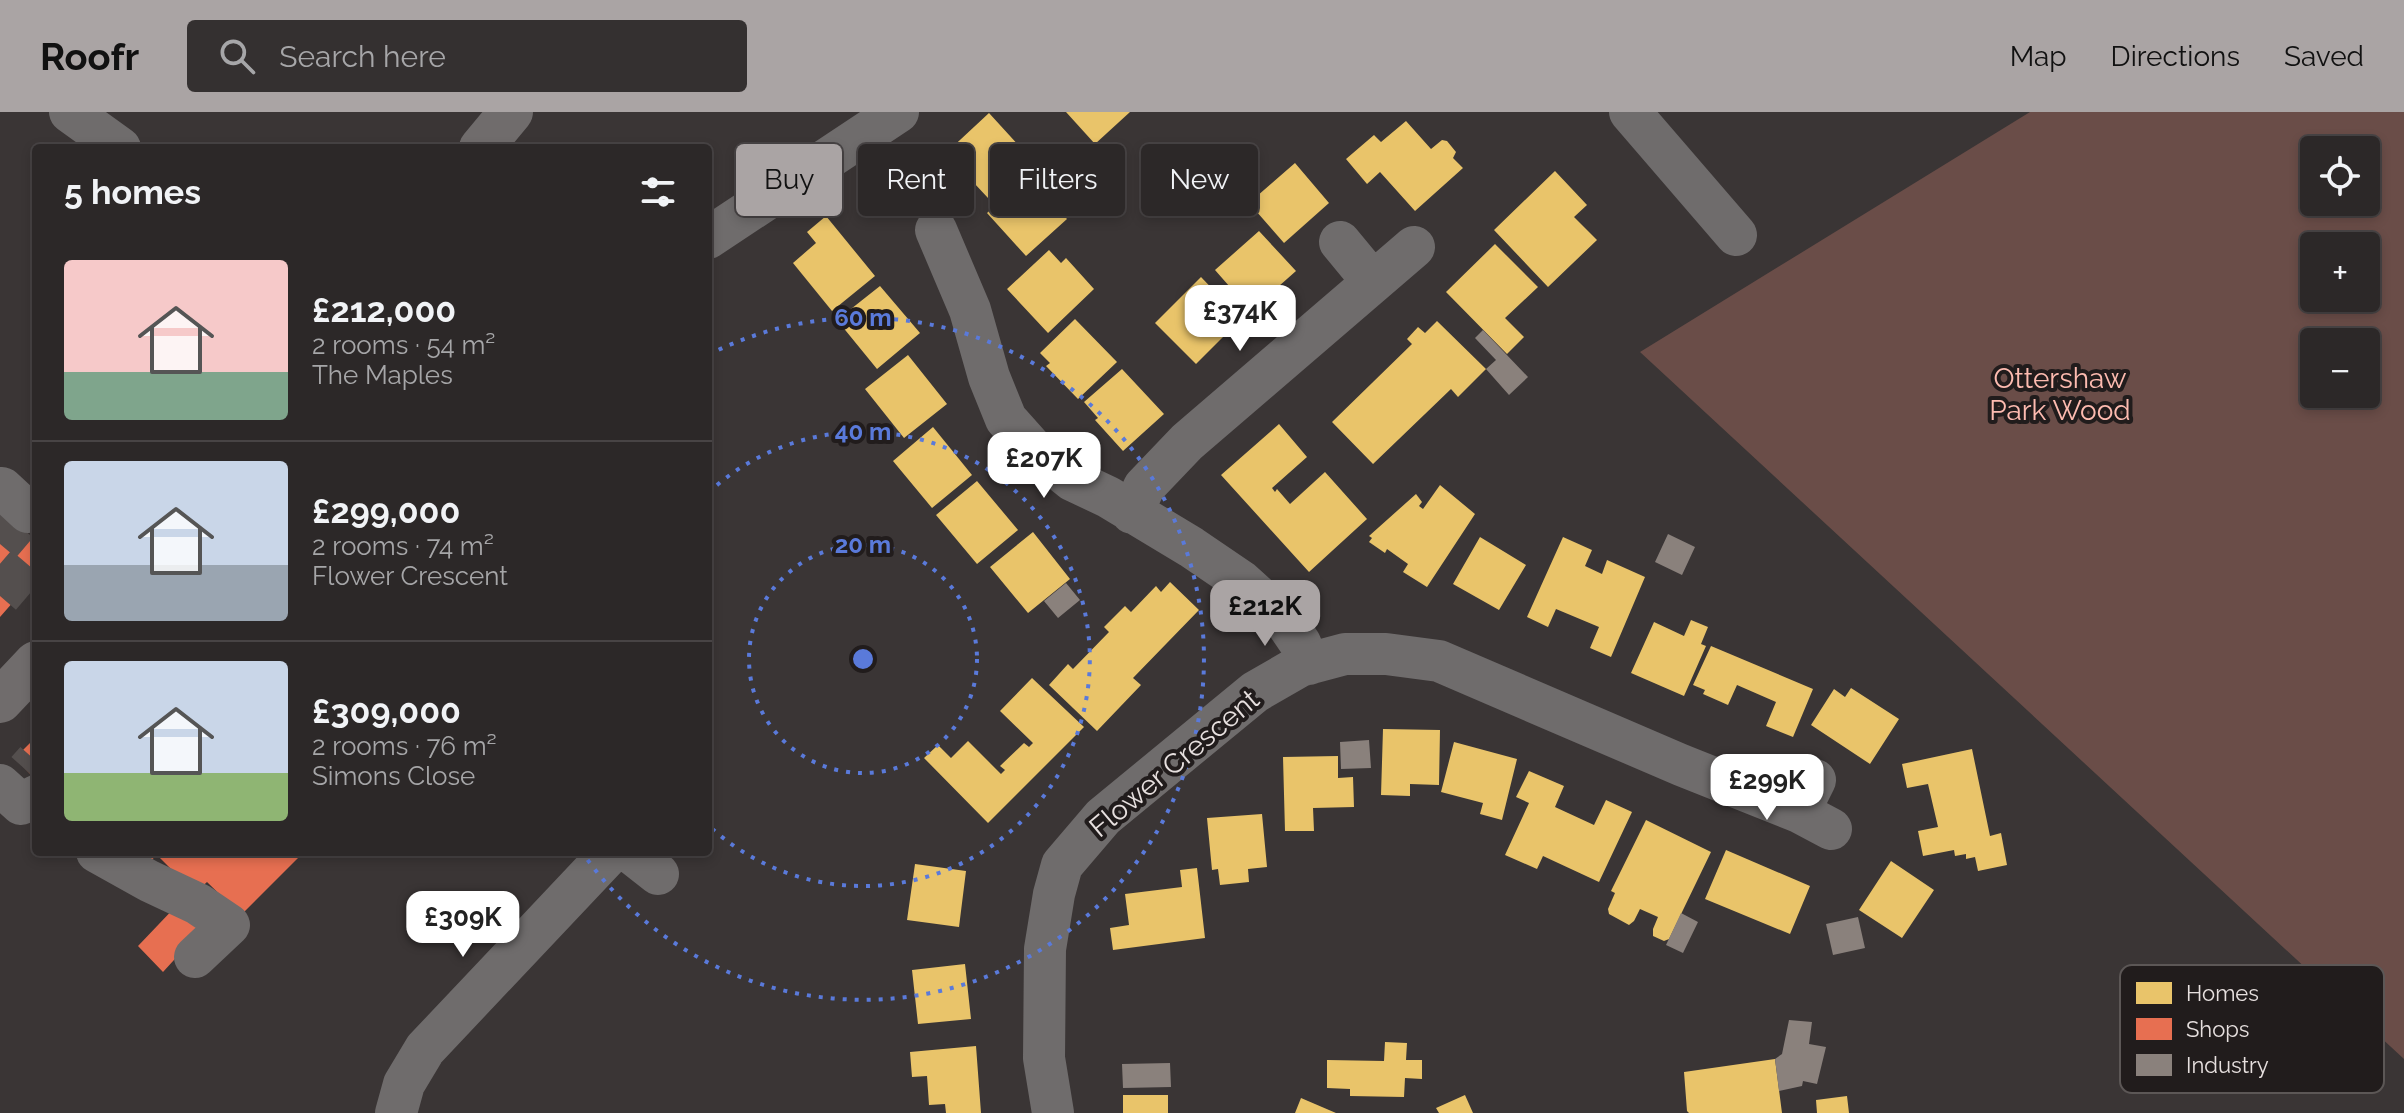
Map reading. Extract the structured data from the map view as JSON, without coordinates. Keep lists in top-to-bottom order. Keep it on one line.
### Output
{"streets":{"street":["Flower Crescent"]},"parks":["Ottershaw Park Wood"],"legend":["Homes","Shops","Industry"],"page":{"header":"Roofr","search":"Search here","nav":["Map","Directions","Saved"],"map_buttons":["+","−"],"chip":["Buy","Rent","Filters","New"],"heading":"5 homes","list":[{"name":"£212,000","note":"2 rooms · 54 m² · The Maples"},{"name":"£299,000","note":"2 rooms · 74 m² · Flower Crescent"},{"name":"£309,000","note":"2 rooms · 76 m² · Simons Close"}],"price":["£374K","£207K","£212K","£299K","£309K"]},"rings":["60 m","40 m","20 m"]}
